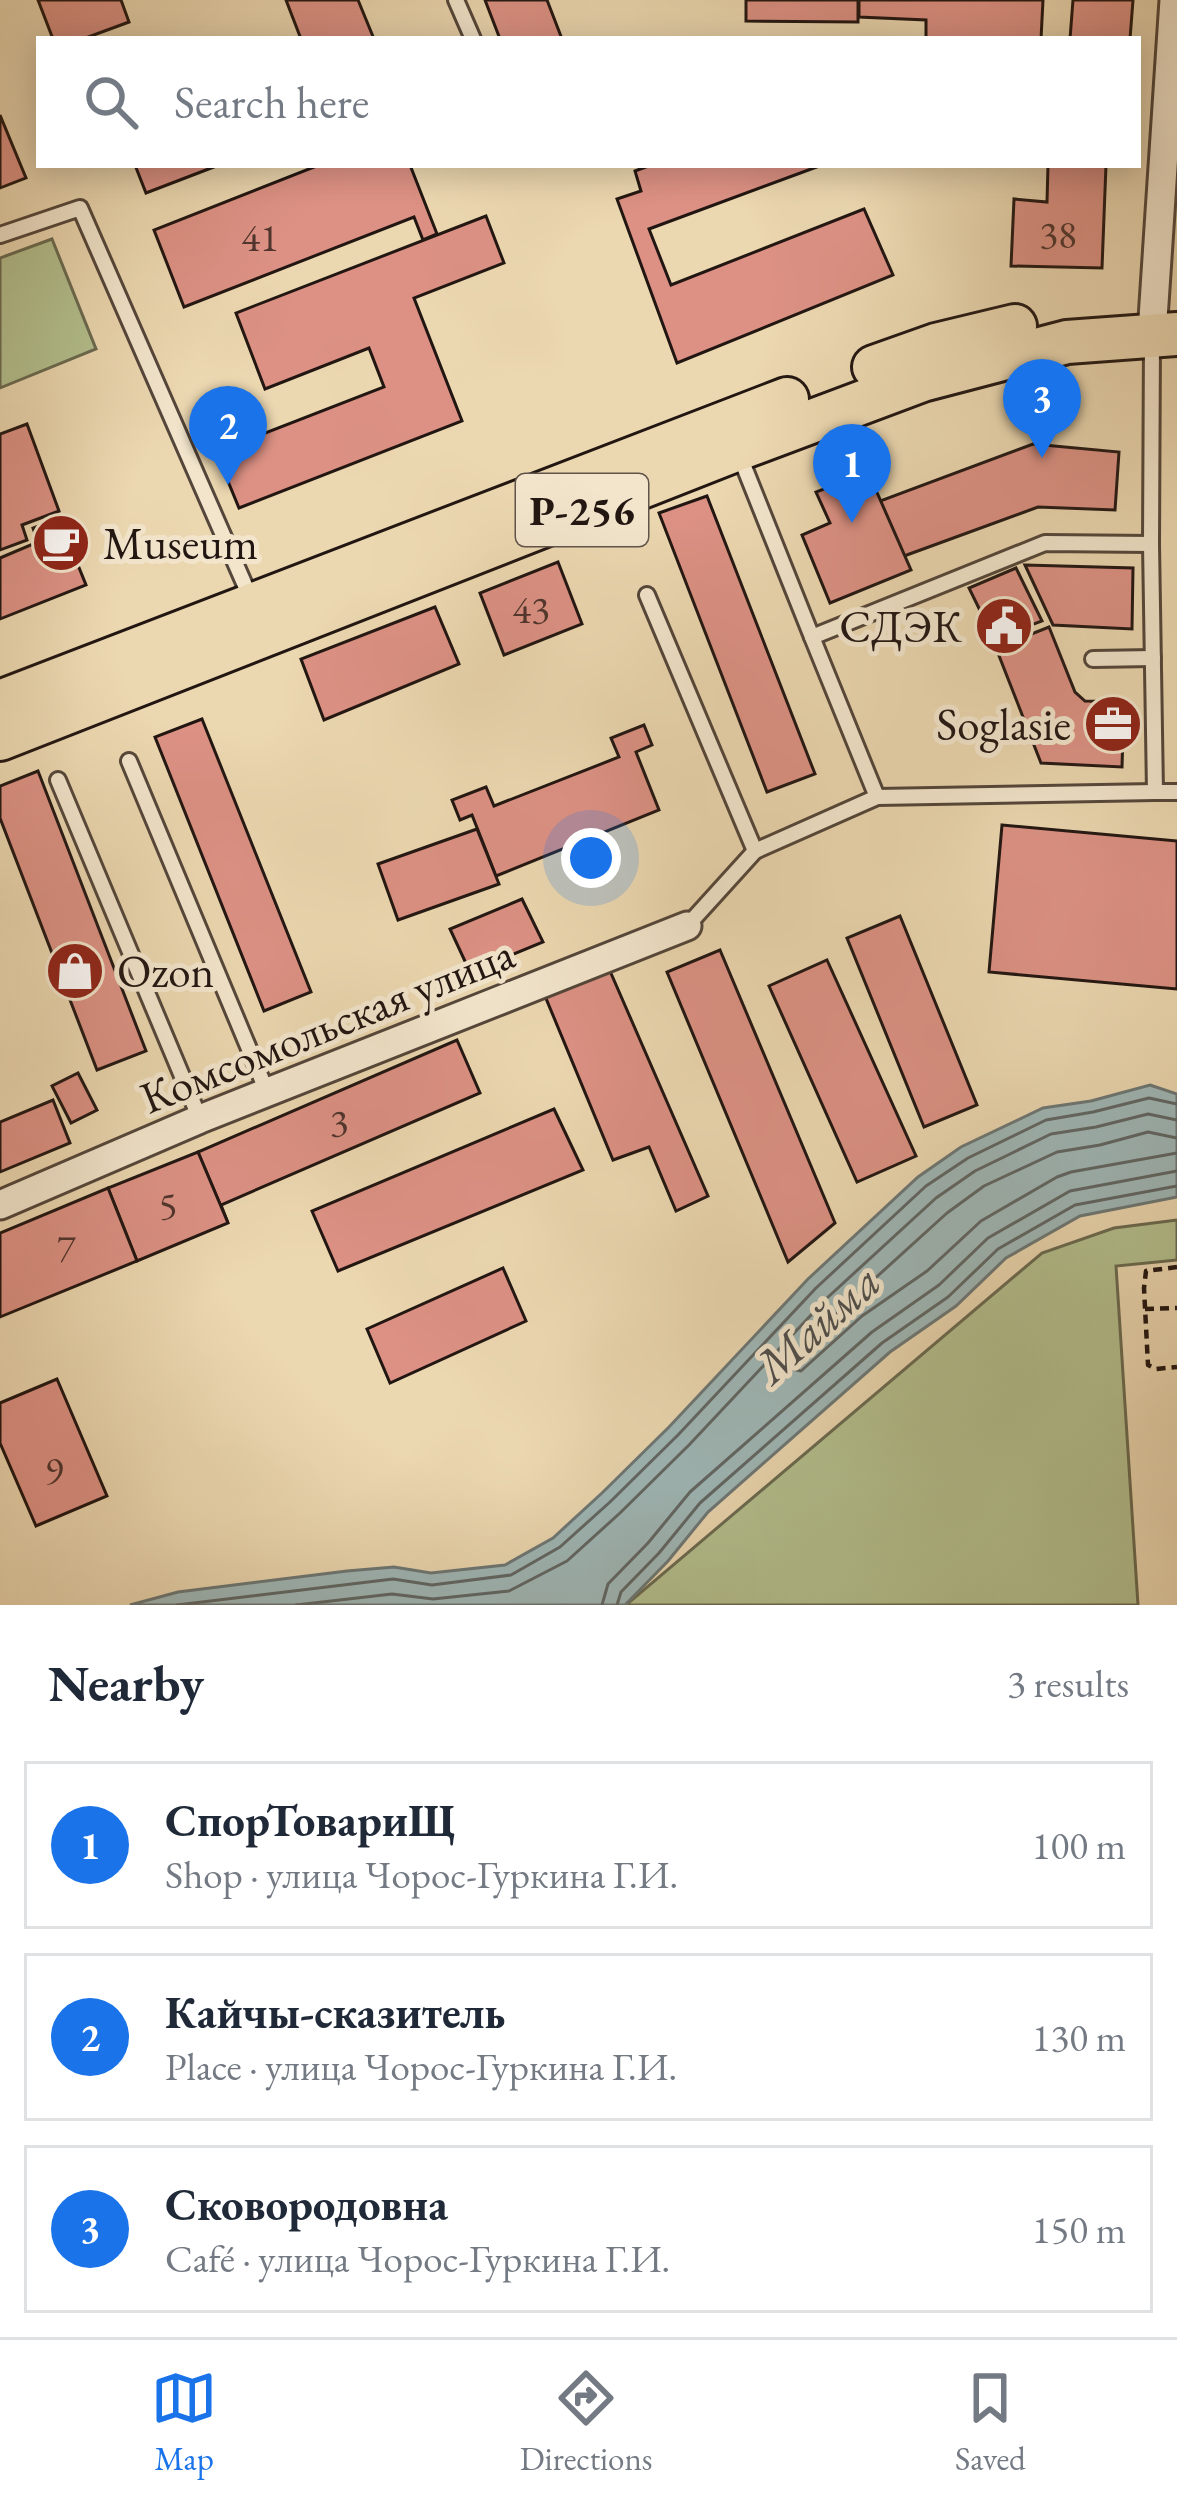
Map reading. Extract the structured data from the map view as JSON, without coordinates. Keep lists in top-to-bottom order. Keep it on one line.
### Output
{"streets":{"main road":["Р-256"],"street":["Комсомольская улица"]},"water":["Майма"],"places":{"cafe":["Museum"],"public building":["СДЭК"],"office":["Soglasie"],"shop":["Ozon"]},"house_numbers":["38","41","43","3","5","7","9"],"page":{"search":"Search here","pins":["3","2","1"],"heading":["Nearby","3 results"],"list":[{"mark":"1","name":"СпорТовариЩ","note":"Shop · улица Чорос-Гуркина Г.И.","value":"100 m"},{"mark":"2","name":"Кайчы-сказитель","note":"Place · улица Чорос-Гуркина Г.И.","value":"130 m"},{"mark":"3","name":"Сковородовна","note":"Café · улица Чорос-Гуркина Г.И.","value":"150 m"}],"nav":["Map","Directions","Saved"]}}
